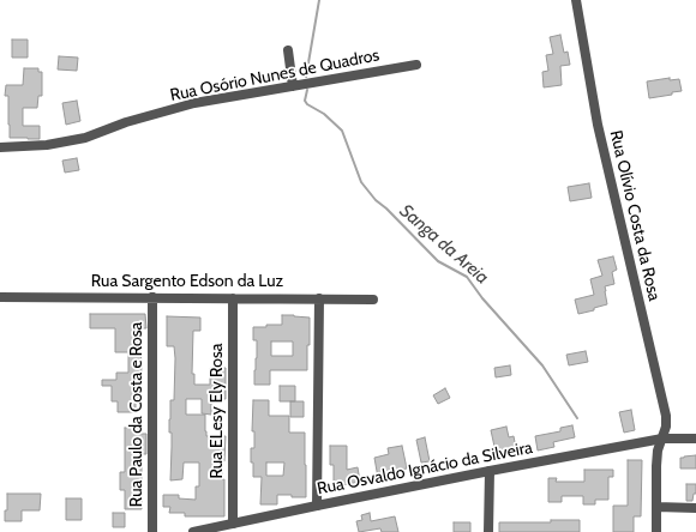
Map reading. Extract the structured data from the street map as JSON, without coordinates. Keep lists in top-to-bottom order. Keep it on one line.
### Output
{"streets":{"street":["Rua Osório Nunes de Quadros","Rua Olívio Costa da Rosa","Rua Sargento Edson da Luz","Rua ELesy Ely Rosa","Rua Paulo da Costa e Rosa","Rua Osvaldo Ignácio da Silveira"]},"crossings":[["Rua Olívio Costa da Rosa","Rua Osvaldo Ignácio da Silveira"],["Rua Sargento Edson da Luz","Rua ELesy Ely Rosa"],["Rua Sargento Edson da Luz","Rua Paulo da Costa e Rosa"],["Rua ELesy Ely Rosa","Rua Osvaldo Ignácio da Silveira"]],"water":["Sanga da Areia"]}
